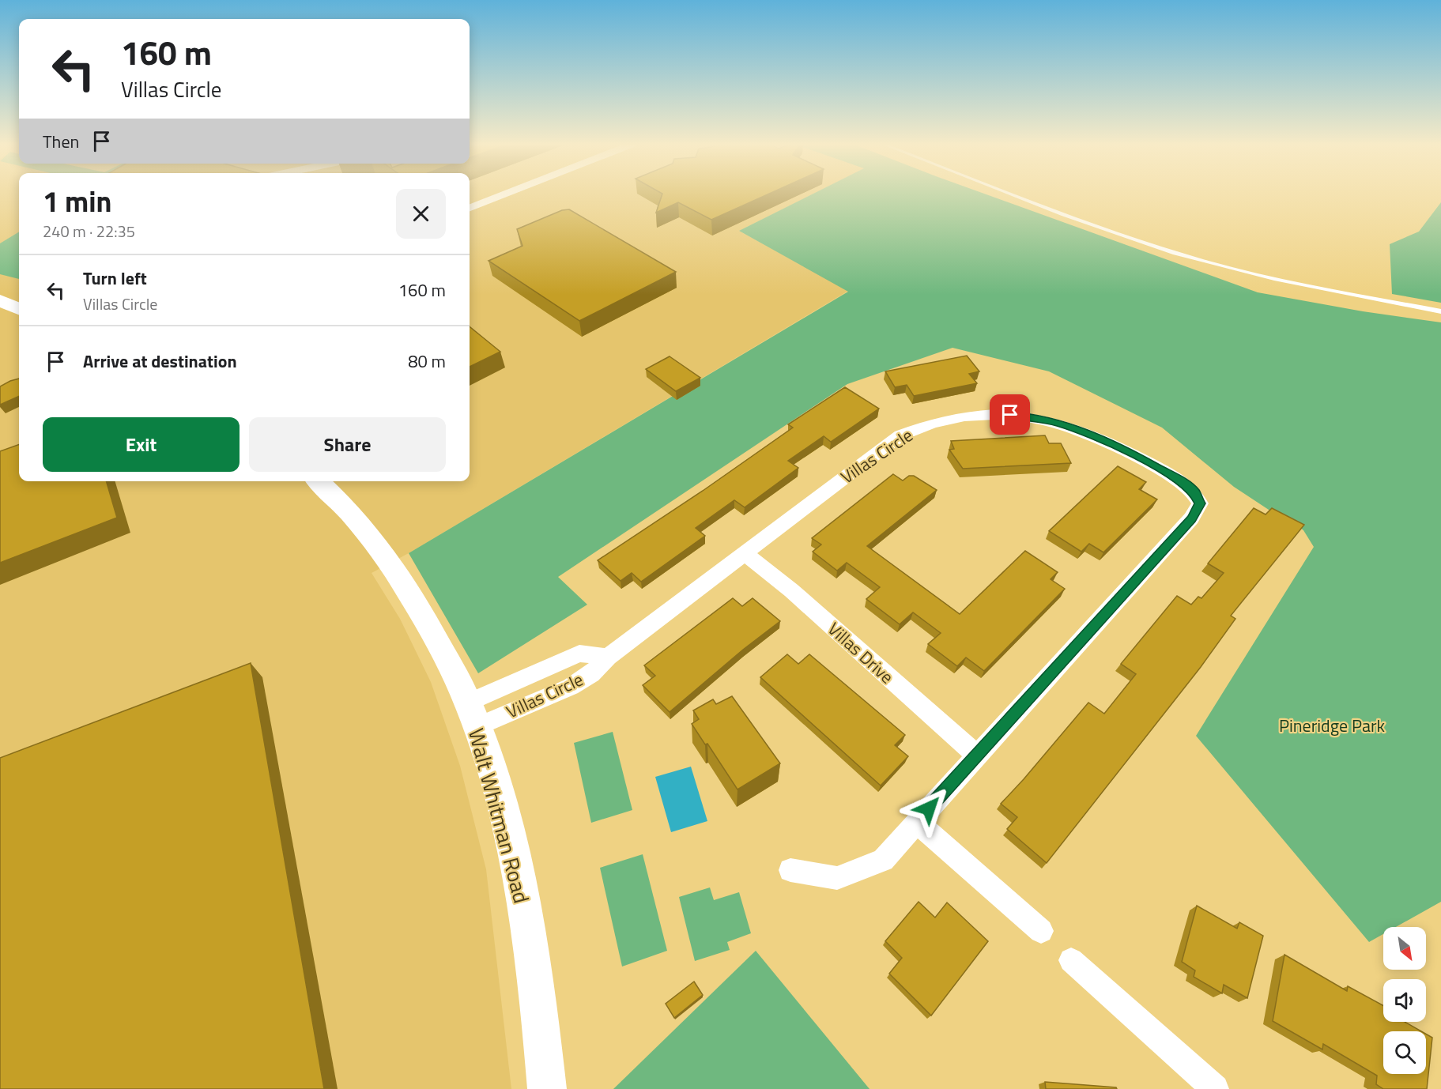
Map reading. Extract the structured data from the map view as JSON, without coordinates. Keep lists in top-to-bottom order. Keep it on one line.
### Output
{"streets":{"main road":["Walt Whitman Road"],"street":["Villas Circle","Villas Drive"]},"crossings":[["Villas Circle","Villas Drive"],["Villas Circle","Walt Whitman Road"]],"parks":["Pineridge Park"],"north":"bottom right","page":{"turn":["160 m","Villas Circle"],"then":"Then","heading":["1 min","240 m · 22:35"],"list":[{"name":"Turn left","note":"Villas Circle","value":"160 m"},{"name":"Arrive at destination","value":"80 m"}],"buttons":["Exit","Share"]}}
